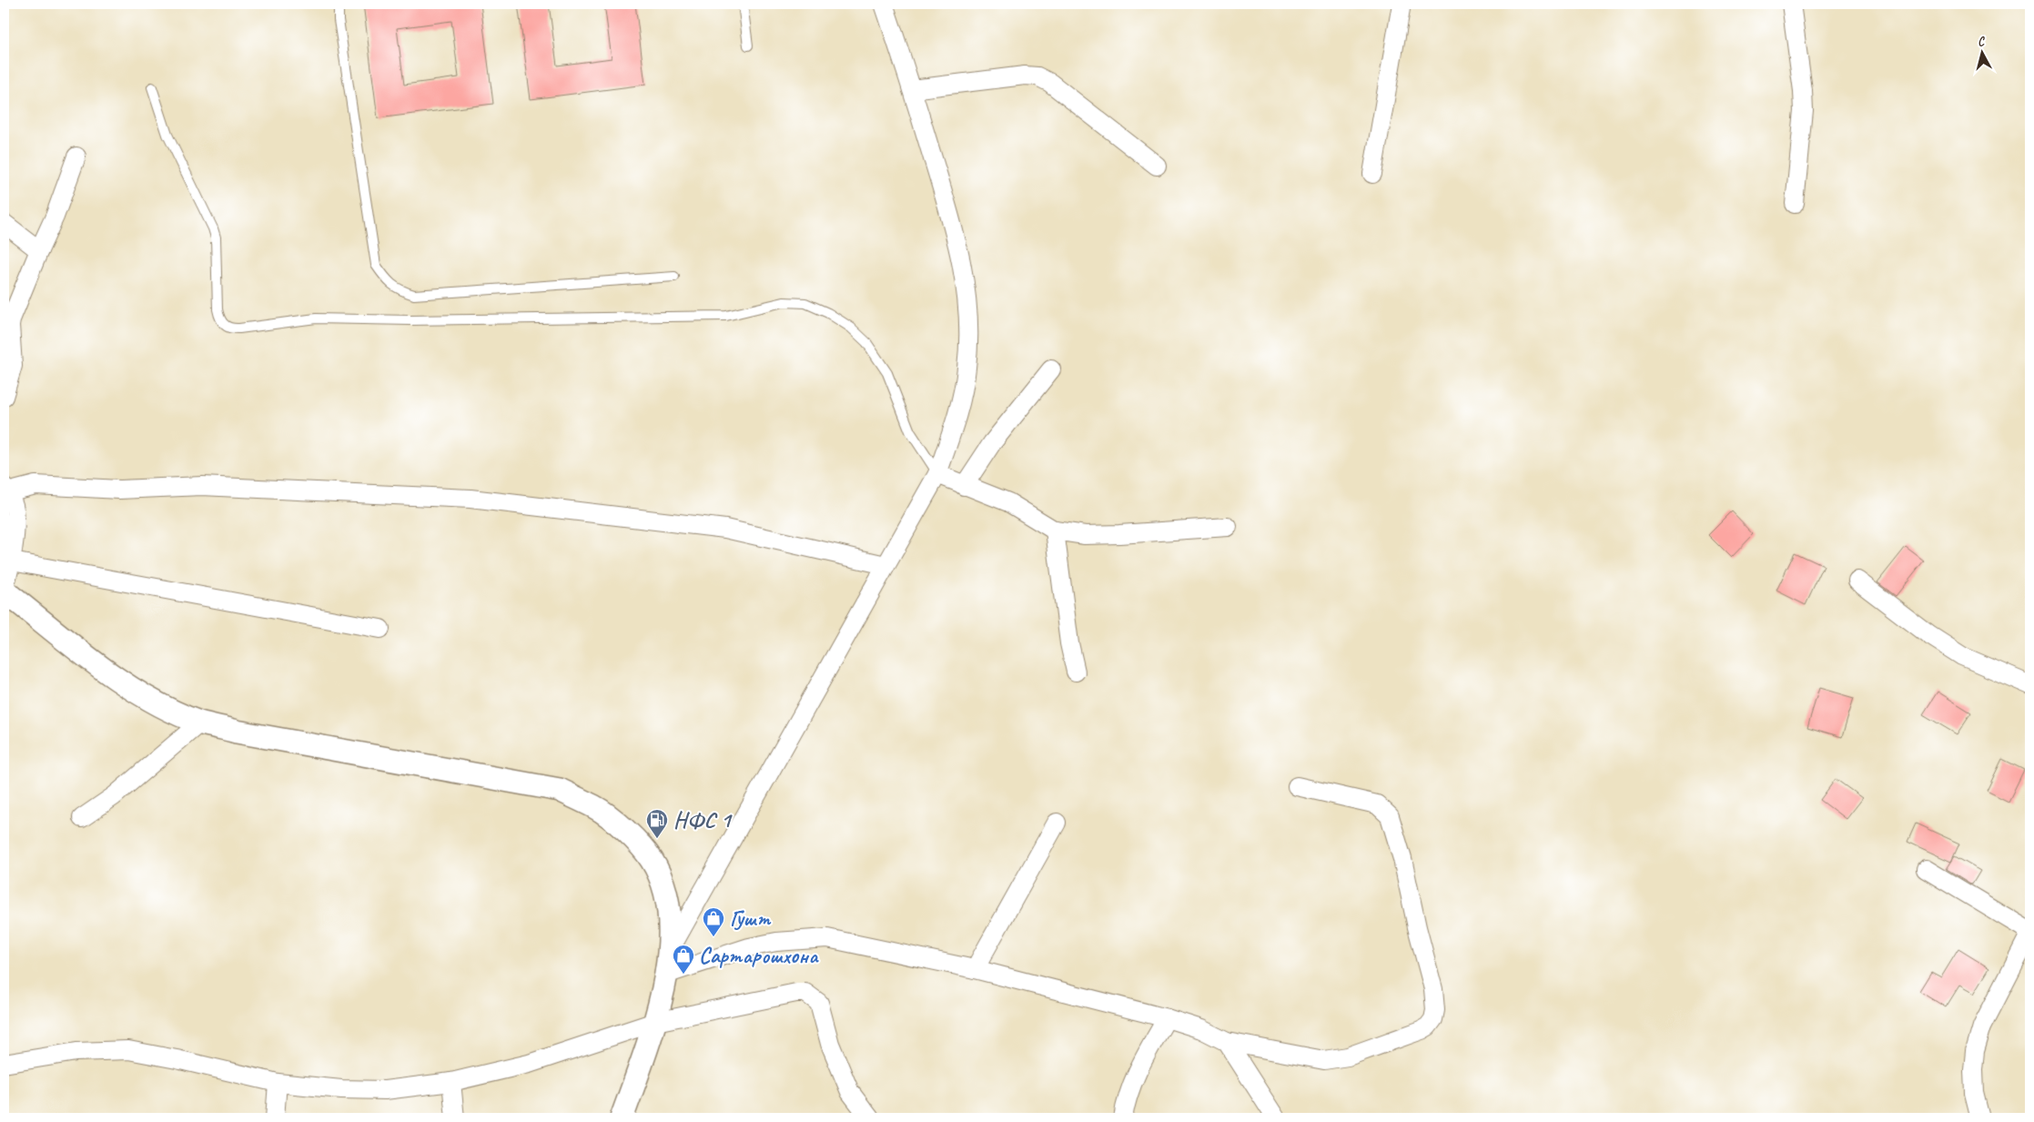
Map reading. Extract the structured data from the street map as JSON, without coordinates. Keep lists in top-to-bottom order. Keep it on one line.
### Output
{"places":{"fuel station":["НФС 1"],"shop":["Гушт","Сартарошхона"]},"north":"top"}
